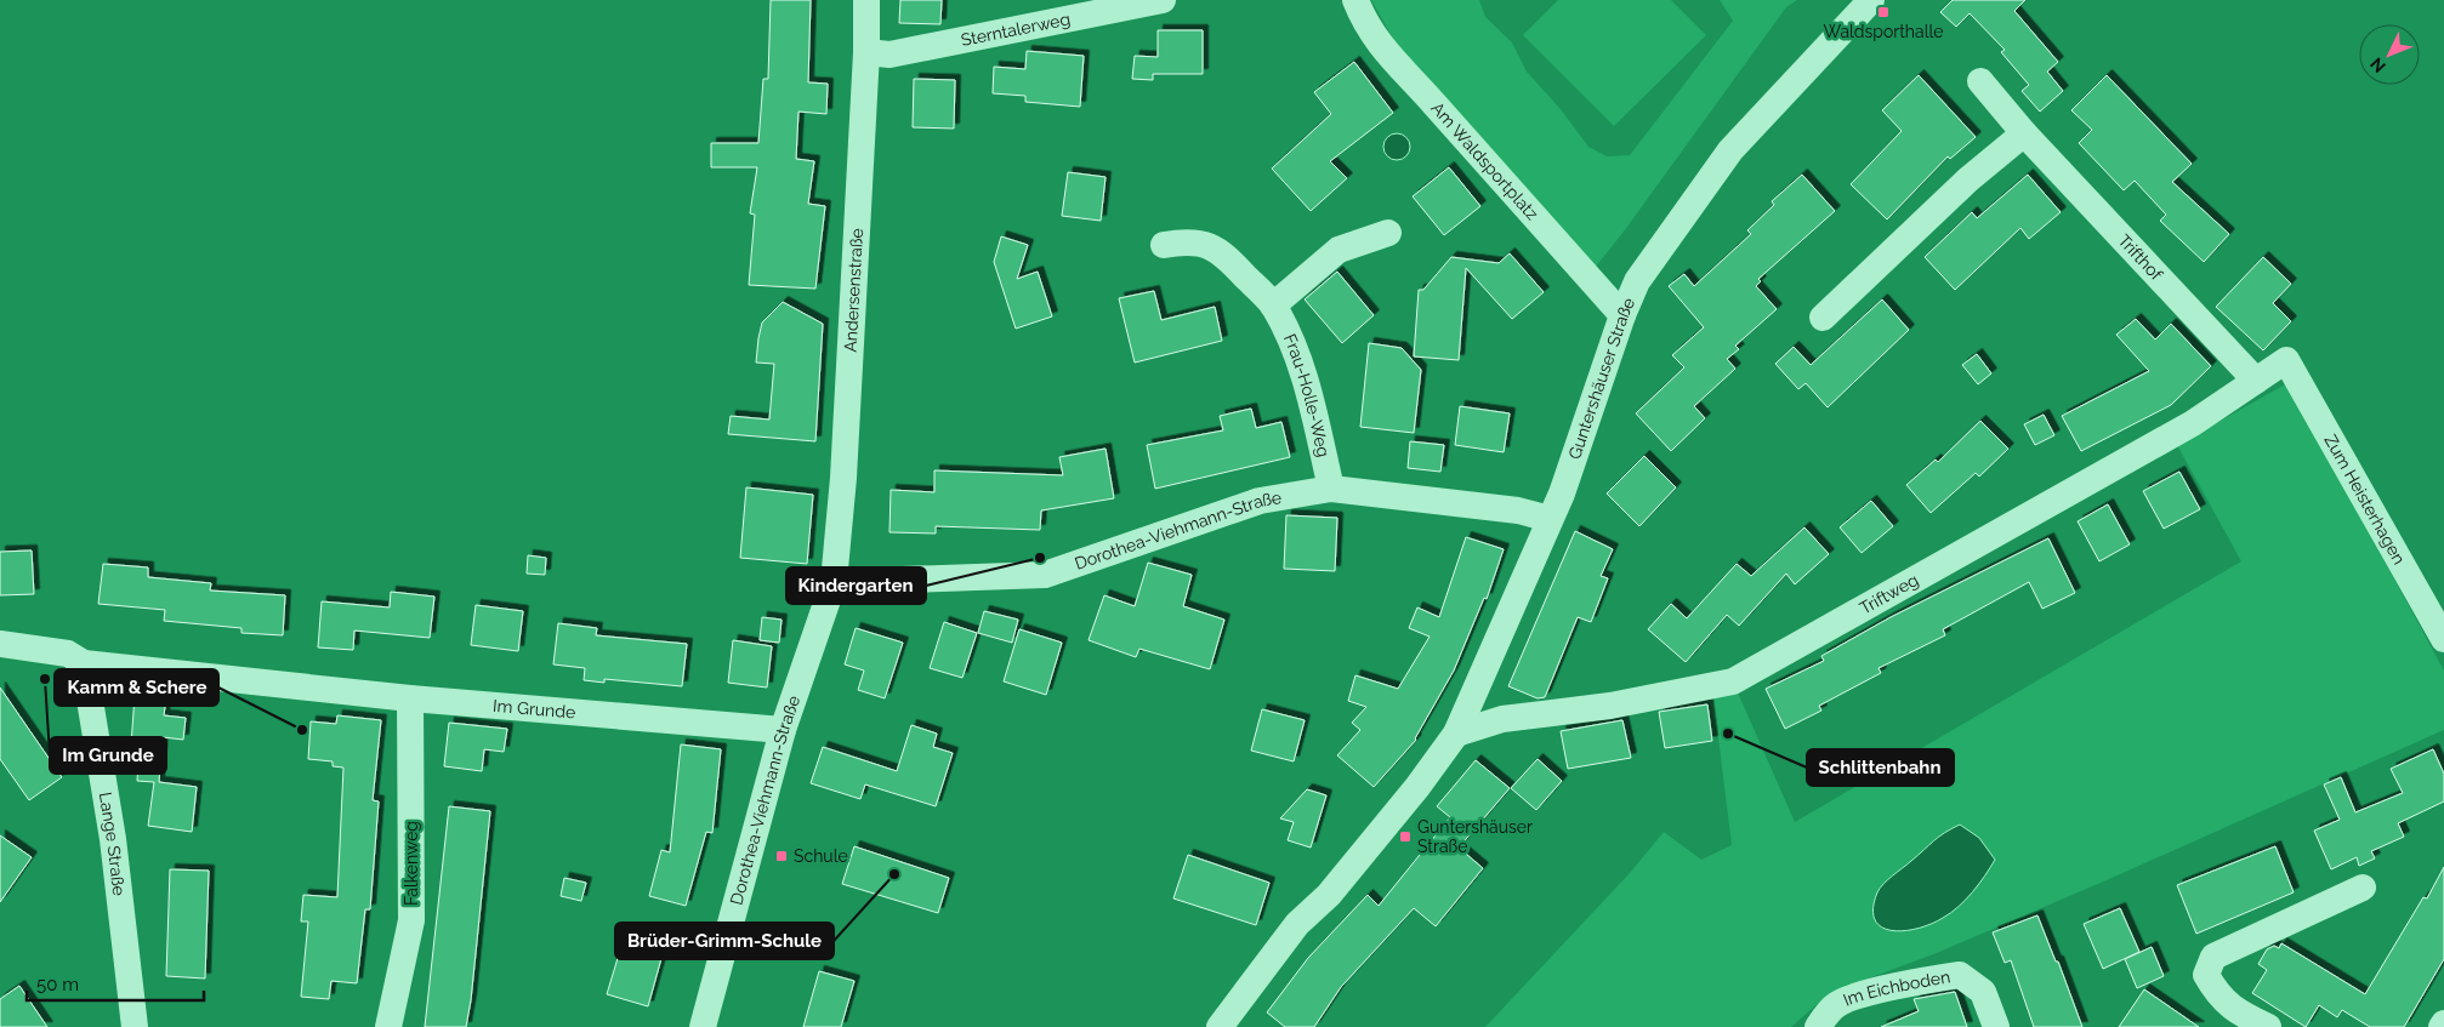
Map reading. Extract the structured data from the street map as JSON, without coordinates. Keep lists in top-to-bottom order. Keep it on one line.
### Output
{"streets":{"street":["Sterntalerweg","Am Waldsportplatz","Trifthof","Andersenstraße","Guntershäuser Straße","Frau-Holle-Weg","Zum Heisterhagen","Dorothea-Viehmann-Straße","Triftweg","Im Grunde","Lange Straße","Falkenweg","Im Eichboden"]},"crossings":[["Sterntalerweg","Andersenstraße"],["Am Waldsportplatz","Guntershäuser Straße"],["Trifthof","Triftweg"],["Andersenstraße","Dorothea-Viehmann-Straße"],["Guntershäuser Straße","Dorothea-Viehmann-Straße"],["Guntershäuser Straße","Triftweg"],["Frau-Holle-Weg","Dorothea-Viehmann-Straße"],["Zum Heisterhagen","Triftweg"],["Dorothea-Viehmann-Straße","Im Grunde"],["Im Grunde","Lange Straße"],["Im Grunde","Falkenweg"]],"places":{"transit":["Waldsporthalle","Guntershäuser Straße","Schule"],"other":["Kindergarten","Im Grunde","Kamm & Schere","Schlittenbahn","Brüder-Grimm-Schule"]},"scale_bar":"50 m","north":"bottom left"}
